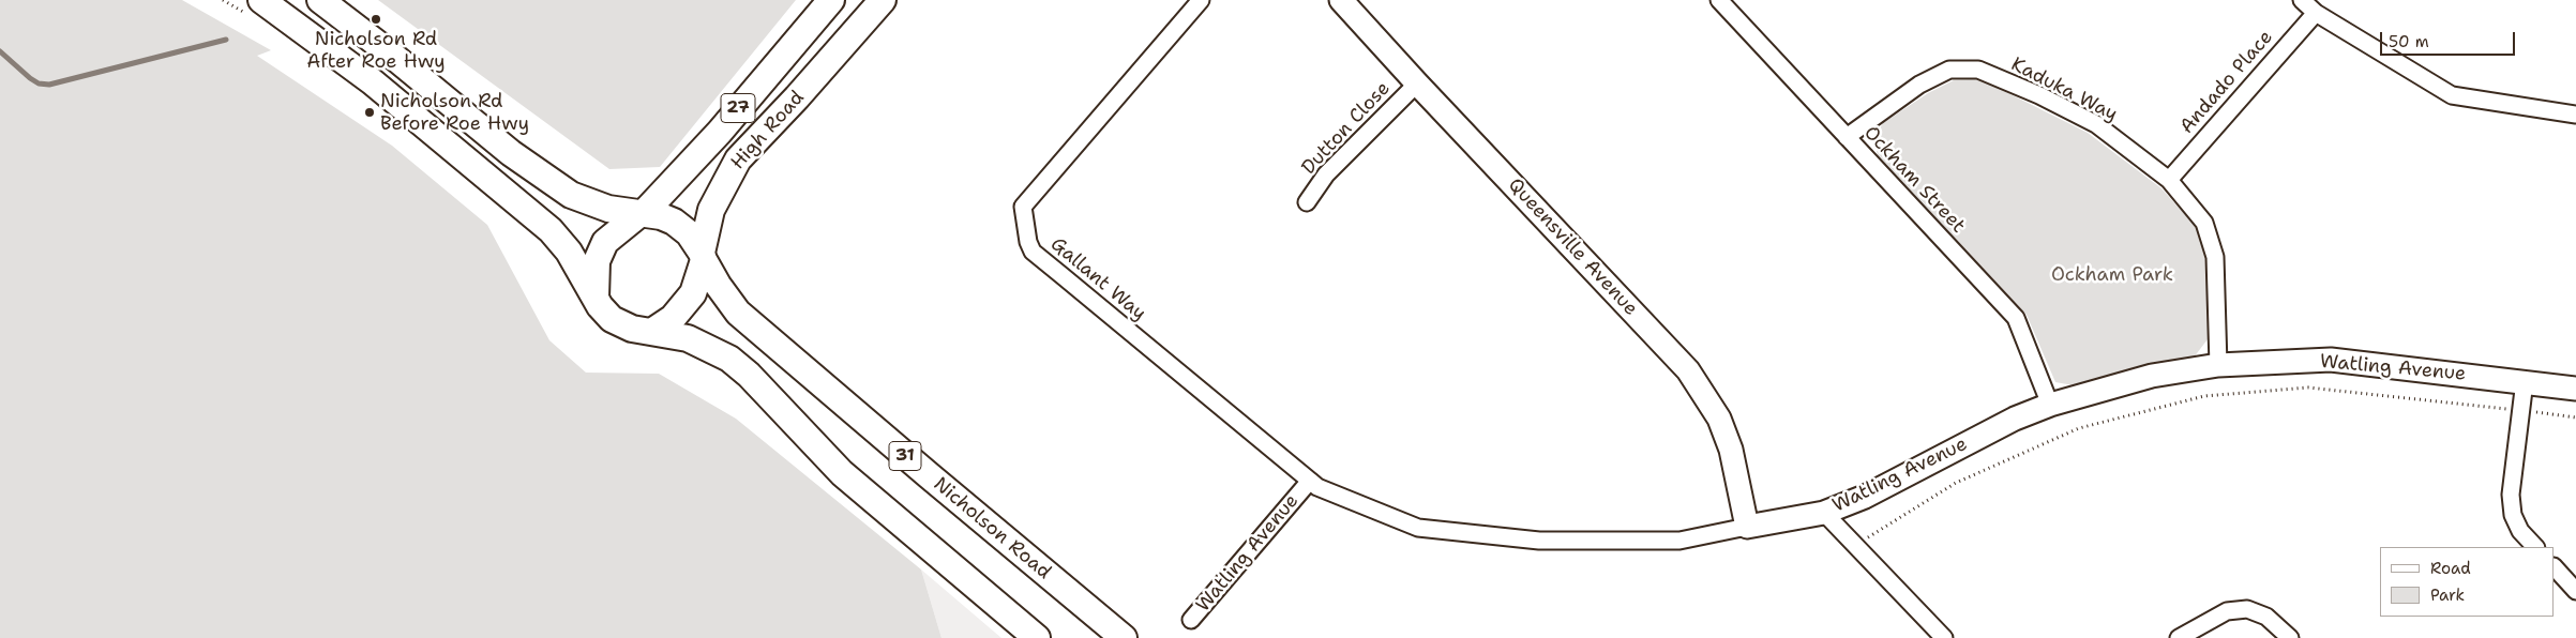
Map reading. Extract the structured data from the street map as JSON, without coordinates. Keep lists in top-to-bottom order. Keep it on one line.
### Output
{"streets":{"main road":["27","High Road","31","Nicholson Road"],"street":["Andado Place","Kaduka Way","Dutton Close","Ockham Street","Queensville Avenue","Gallant Way","Watling Avenue"]},"crossings":[["Andado Place","Kaduka Way"],["Kaduka Way","Ockham Street"],["Kaduka Way","Watling Avenue"],["Dutton Close","Queensville Avenue"],["High Road","Nicholson Road"],["Ockham Street","Watling Avenue"],["Queensville Avenue","Watling Avenue"],["Gallant Way","Watling Avenue"]],"parks":["Ockham Park"],"places":["Nicholson Rd After Roe Hwy","Nicholson Rd Before Roe Hwy"],"legend":["Road","Park"],"scale_bar":"50 m"}
